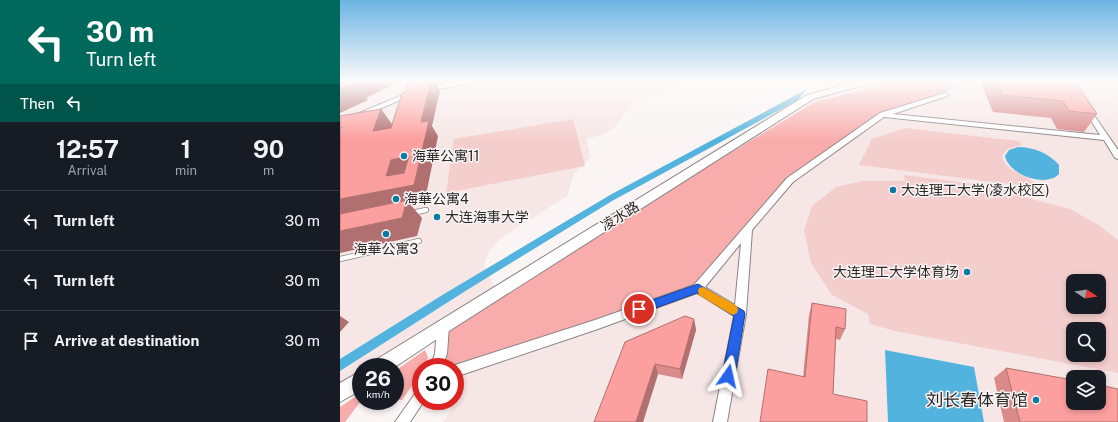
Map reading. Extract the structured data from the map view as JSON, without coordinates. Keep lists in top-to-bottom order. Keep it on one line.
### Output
{"streets":{"main road":["凌水路"]},"places":["海華公寓11","大连理工大学(凌水校区)","海華公寓4","大连海事大学","海華公寓3","大连理工大学体育场","刘长春体育馆"],"north":"right","page":{"turn":["30 m","Turn left"],"then":"Then","eta":["12:57","Arrival","1","min","90","m"],"list":[{"name":"Turn left","value":"30 m"},{"name":"Turn left","value":"30 m"},{"name":"Arrive at destination","value":"30 m"}],"speed":"26 km/h","limit":"30"}}
